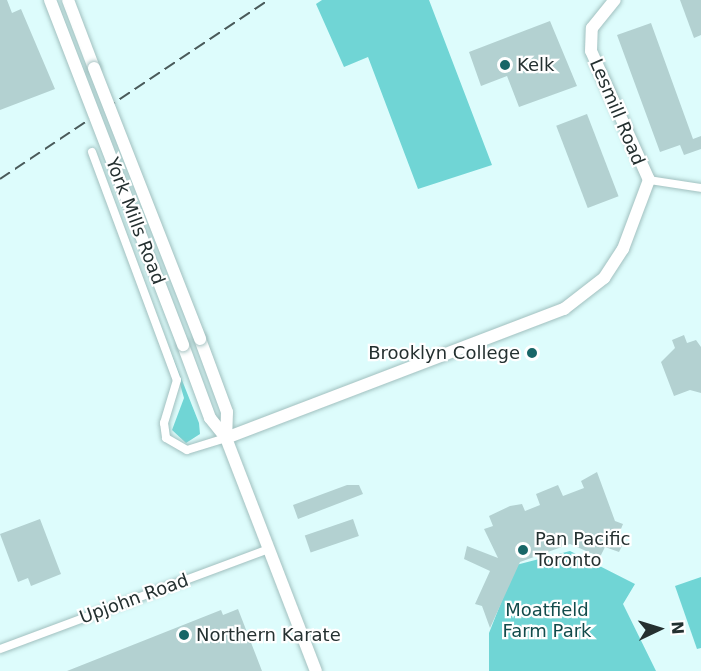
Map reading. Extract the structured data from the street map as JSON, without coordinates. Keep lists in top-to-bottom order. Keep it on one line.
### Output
{"streets":{"main road":["Lesmill Road","York Mills Road"],"street":["Upjohn Road"]},"crossings":[["Lesmill Road","York Mills Road"],["York Mills Road","Upjohn Road"]],"parks":["Moatfield Farm Park"],"places":["Kelk","Brooklyn College","Pan Pacific Toronto","Northern Karate"],"north":"right"}
